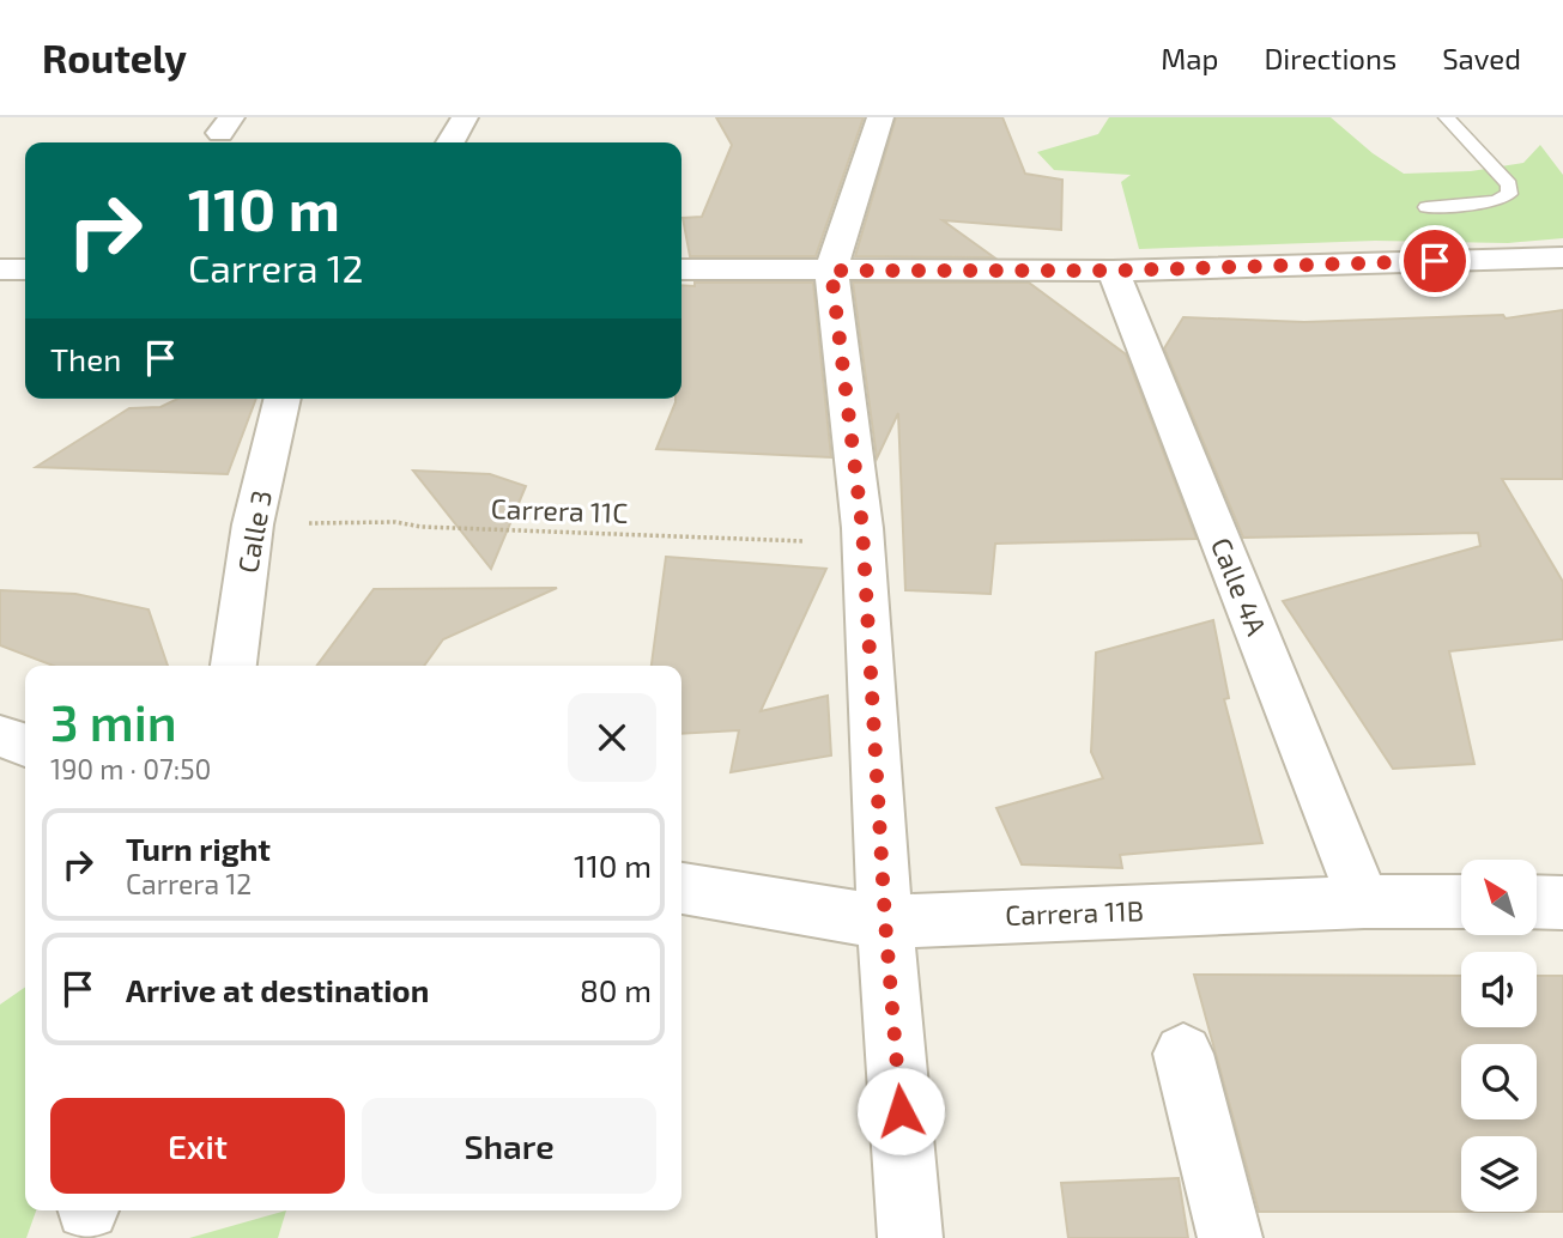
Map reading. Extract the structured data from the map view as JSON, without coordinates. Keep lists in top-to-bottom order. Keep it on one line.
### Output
{"streets":{"street":["Calle 3","Calle 4A","Carrera 11B"],"path":["Carrera 11C"]},"crossings":[["Carrera 11C","Calle 3"],["Calle 4A","Carrera 11B"]],"north":"top left","page":{"header":"Routely","nav":["Map","Directions","Saved"],"turn":["110 m","Carrera 12"],"then":"Then","heading":["3 min","190 m · 07:50"],"list":[{"name":"Turn right","note":"Carrera 12","value":"110 m"},{"name":"Arrive at destination","value":"80 m"}],"buttons":["Exit","Share"]}}
